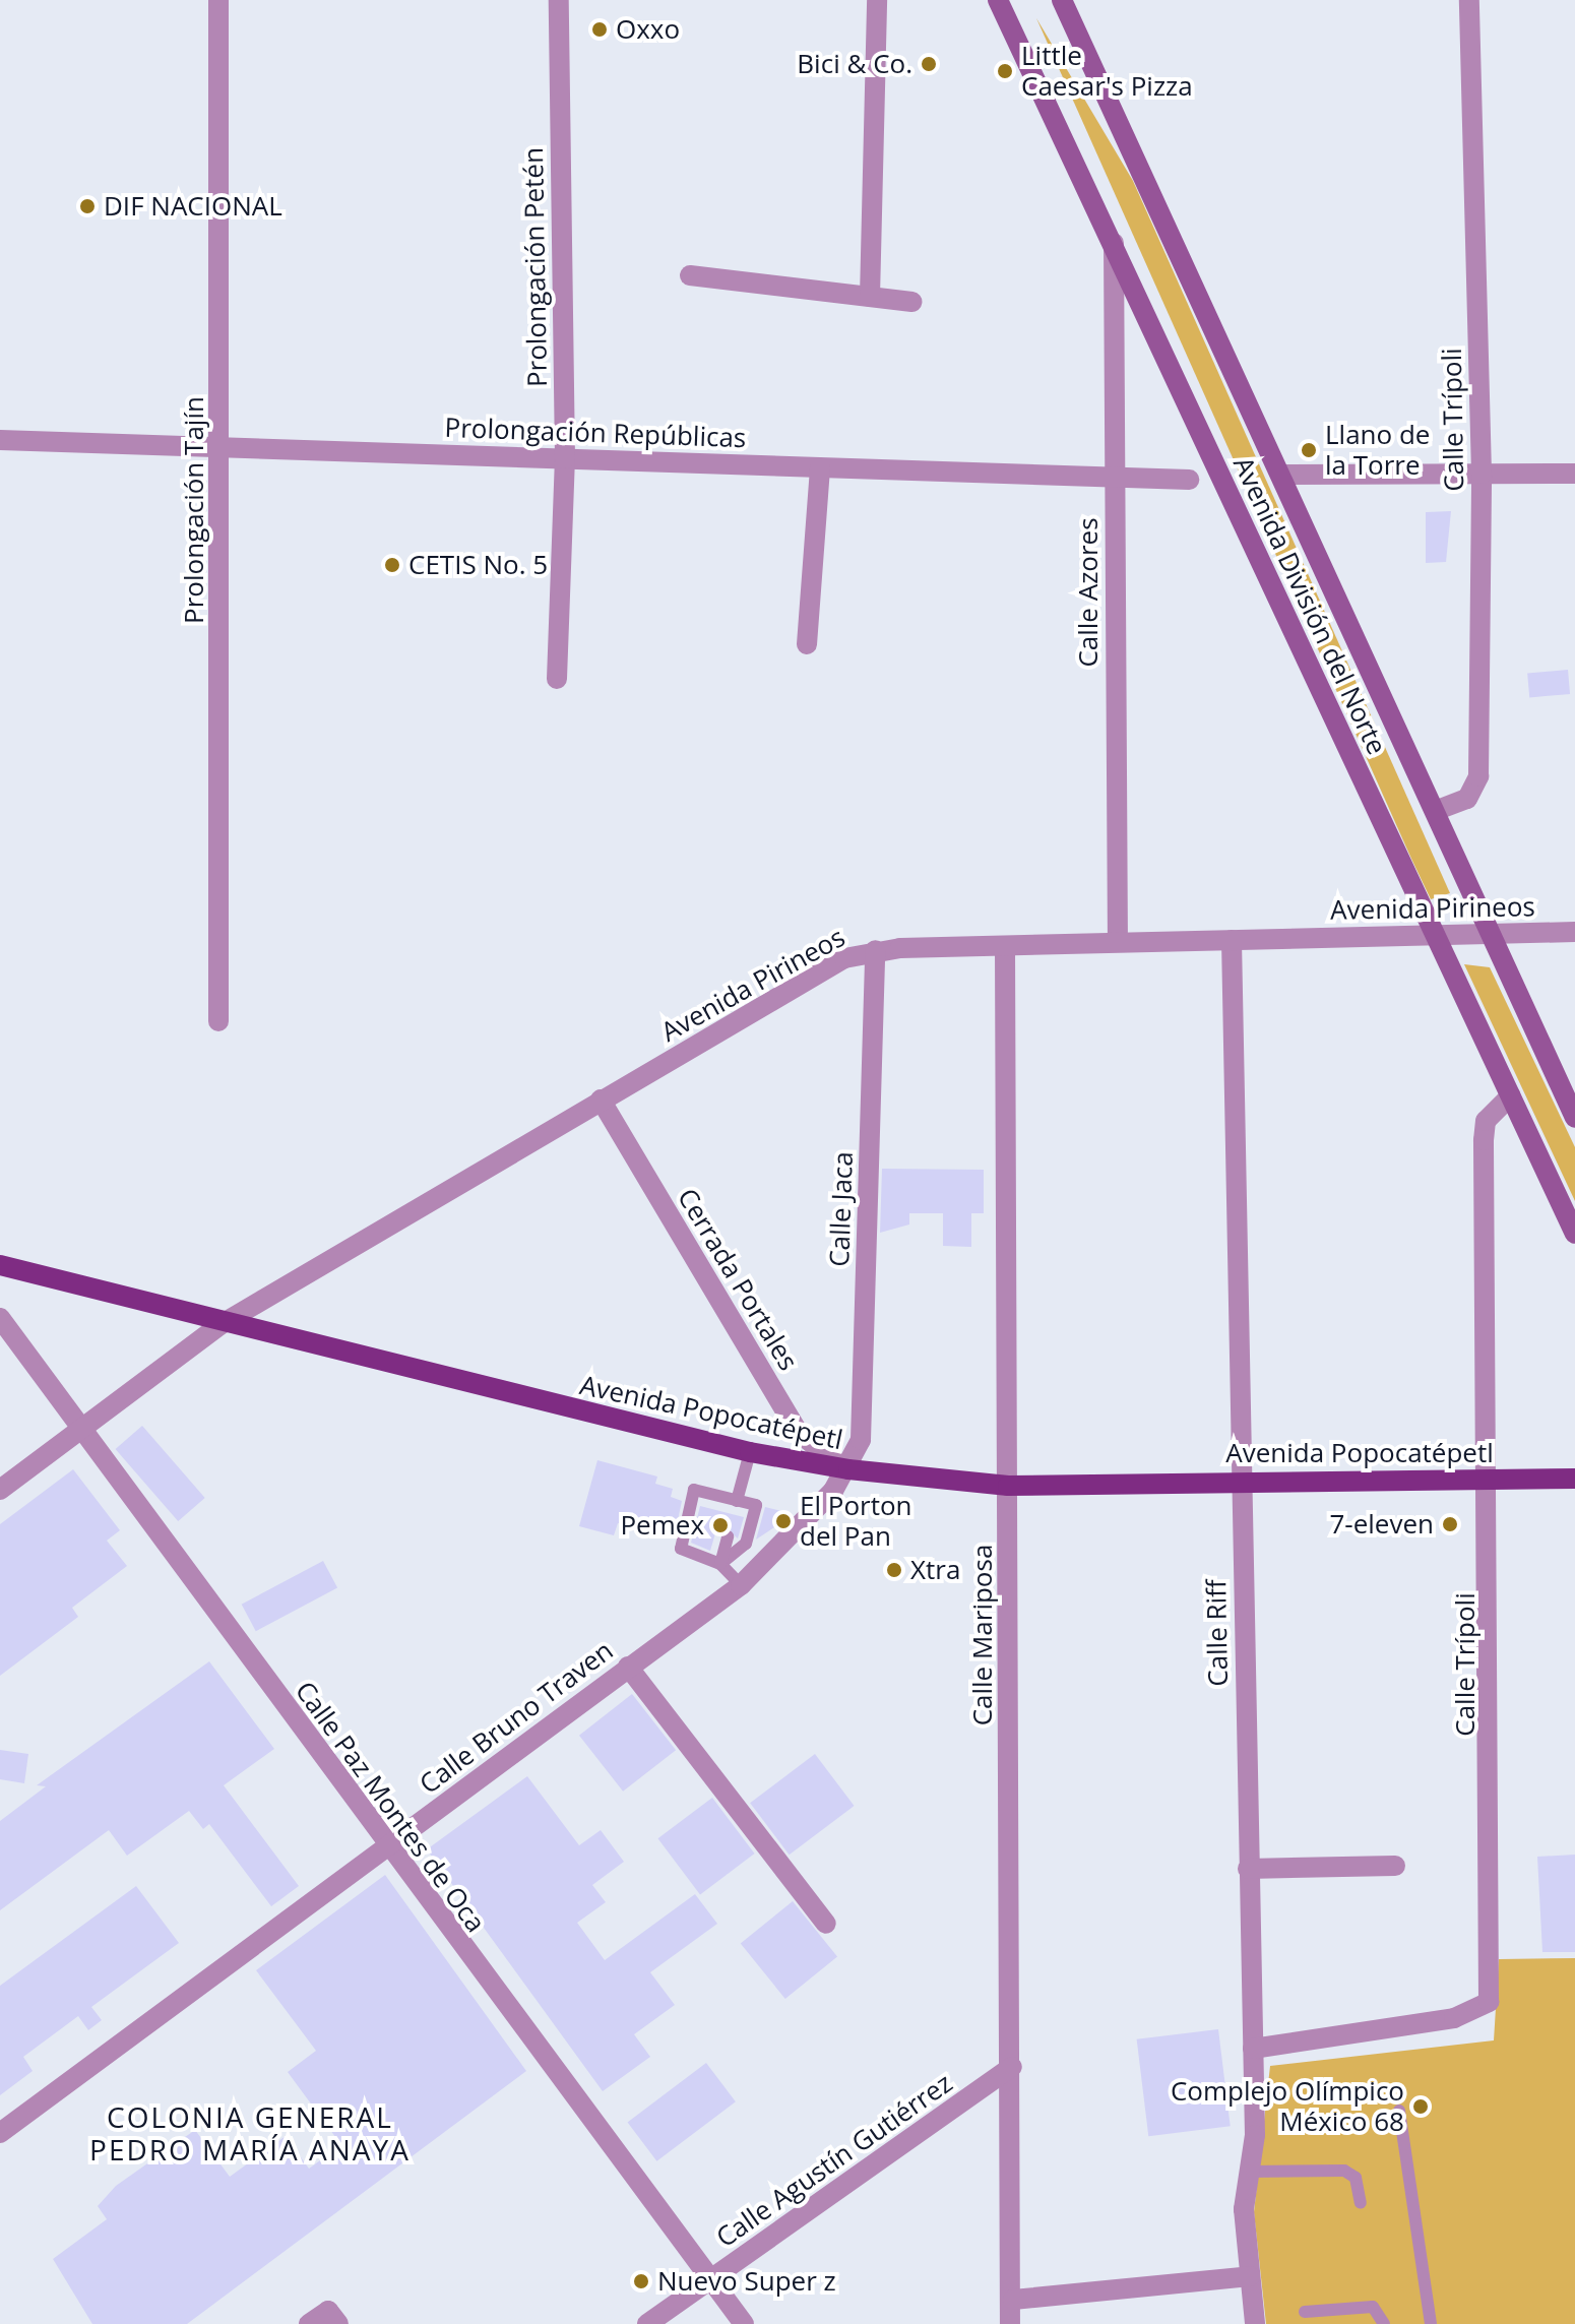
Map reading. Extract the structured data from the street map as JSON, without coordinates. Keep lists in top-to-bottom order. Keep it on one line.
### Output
{"streets":{"main road":["Avenida División del Norte","Avenida Popocatépetl"],"street":["Prolongación Petén","Calle Trípoli","Prolongación Repúblicas","Prolongación Tajín","Calle Azores","Avenida Pirineos","Calle Jaca","Cerrada Portales","Calle Riff","Calle Mariposa","Calle Bruno Traven","Calle Paz Montes de Oca","Calle Agustín Gutiérrez"]},"crossings":[["Prolongación Petén","Prolongación Repúblicas"],["Calle Trípoli","Avenida División del Norte"],["Calle Trípoli","Avenida Popocatépetl"],["Calle Trípoli","Calle Riff"],["Prolongación Repúblicas","Prolongación Tajín"],["Prolongación Repúblicas","Calle Azores"],["Calle Azores","Avenida División del Norte"],["Calle Azores","Avenida Pirineos"],["Avenida División del Norte","Avenida Pirineos"],["Avenida Pirineos","Calle Jaca"],["Avenida Pirineos","Cerrada Portales"],["Avenida Pirineos","Avenida Popocatépetl"],["Avenida Pirineos","Calle Riff"],["Avenida Pirineos","Calle Mariposa"],["Avenida Pirineos","Calle Paz Montes de Oca"],["Calle Jaca","Cerrada Portales"],["Calle Jaca","Avenida Popocatépetl"],["Calle Jaca","Calle Bruno Traven"],["Cerrada Portales","Avenida Popocatépetl"],["Cerrada Portales","Calle Bruno Traven"],["Avenida Popocatépetl","Calle Riff"],["Avenida Popocatépetl","Calle Mariposa"],["Avenida Popocatépetl","Calle Bruno Traven"],["Calle Mariposa","Calle Agustín Gutiérrez"],["Calle Bruno Traven","Calle Paz Montes de Oca"],["Calle Paz Montes de Oca","Calle Agustín Gutiérrez"]],"districts":["COLONIA GENERAL PEDRO MARÍA ANAYA"],"places":["Oxxo","Bici & Co.","Little Caesar's Pizza","DIF NACIONAL","Llano de la Torre","CETIS No. 5","El Porton del Pan","7-eleven","Pemex","Xtra","Complejo Olímpico México 68","Nuevo Super z"]}
